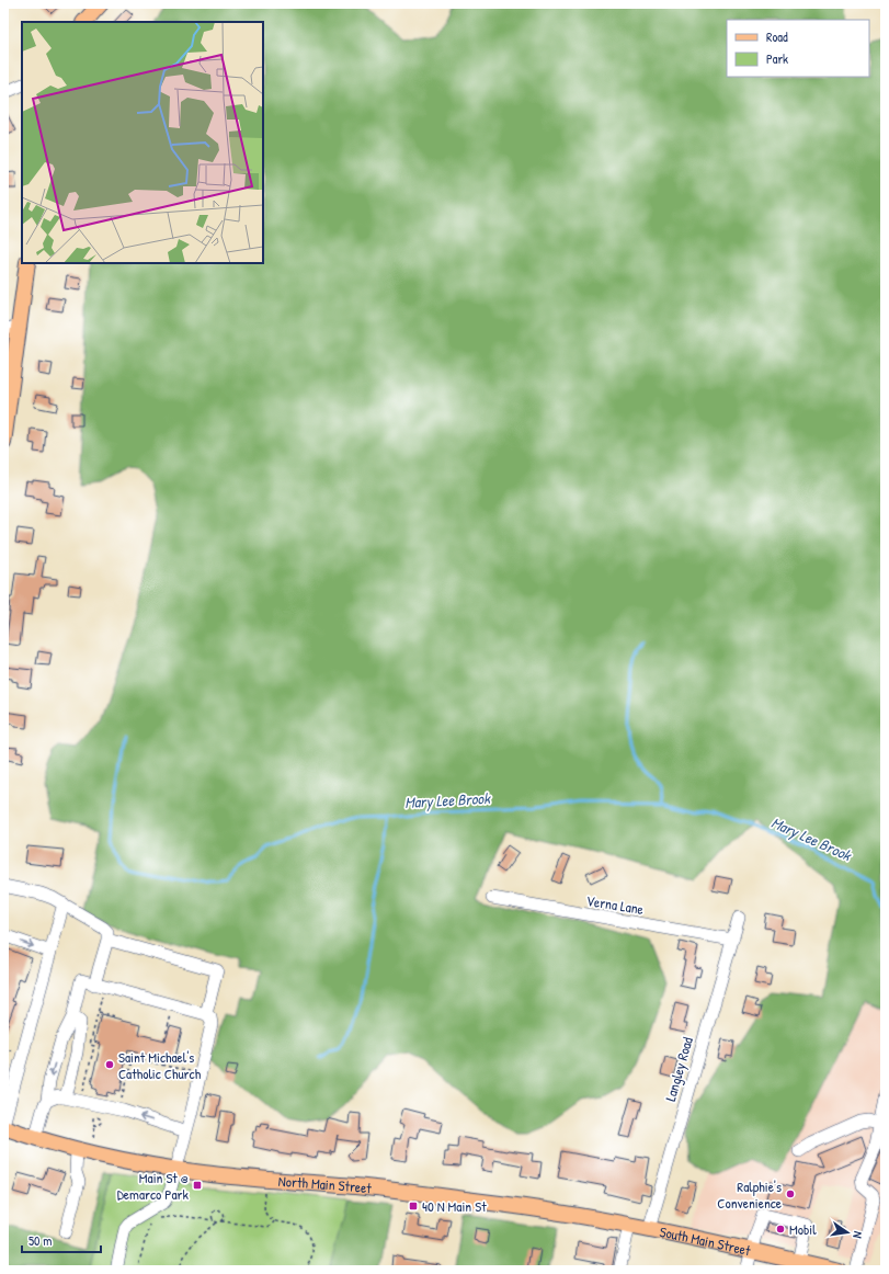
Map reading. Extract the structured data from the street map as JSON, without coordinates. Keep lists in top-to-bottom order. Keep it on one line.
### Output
{"streets":{"main road":["North Main Street","South Main Street"],"street":["Verna Lane","Langley Road"]},"crossings":[["Verna Lane","Langley Road"],["Langley Road","North Main Street"],["Langley Road","South Main Street"],["North Main Street","South Main Street"]],"water":["Mary Lee Brook"],"places":{"other":["Saint Michael's Catholic Church","Ralphie's Convenience","Mobil"],"transit":["Main St @ Demarco Park","40 N Main St"]},"legend":["Road","Park"],"scale_bar":"50 m","north":"right"}
